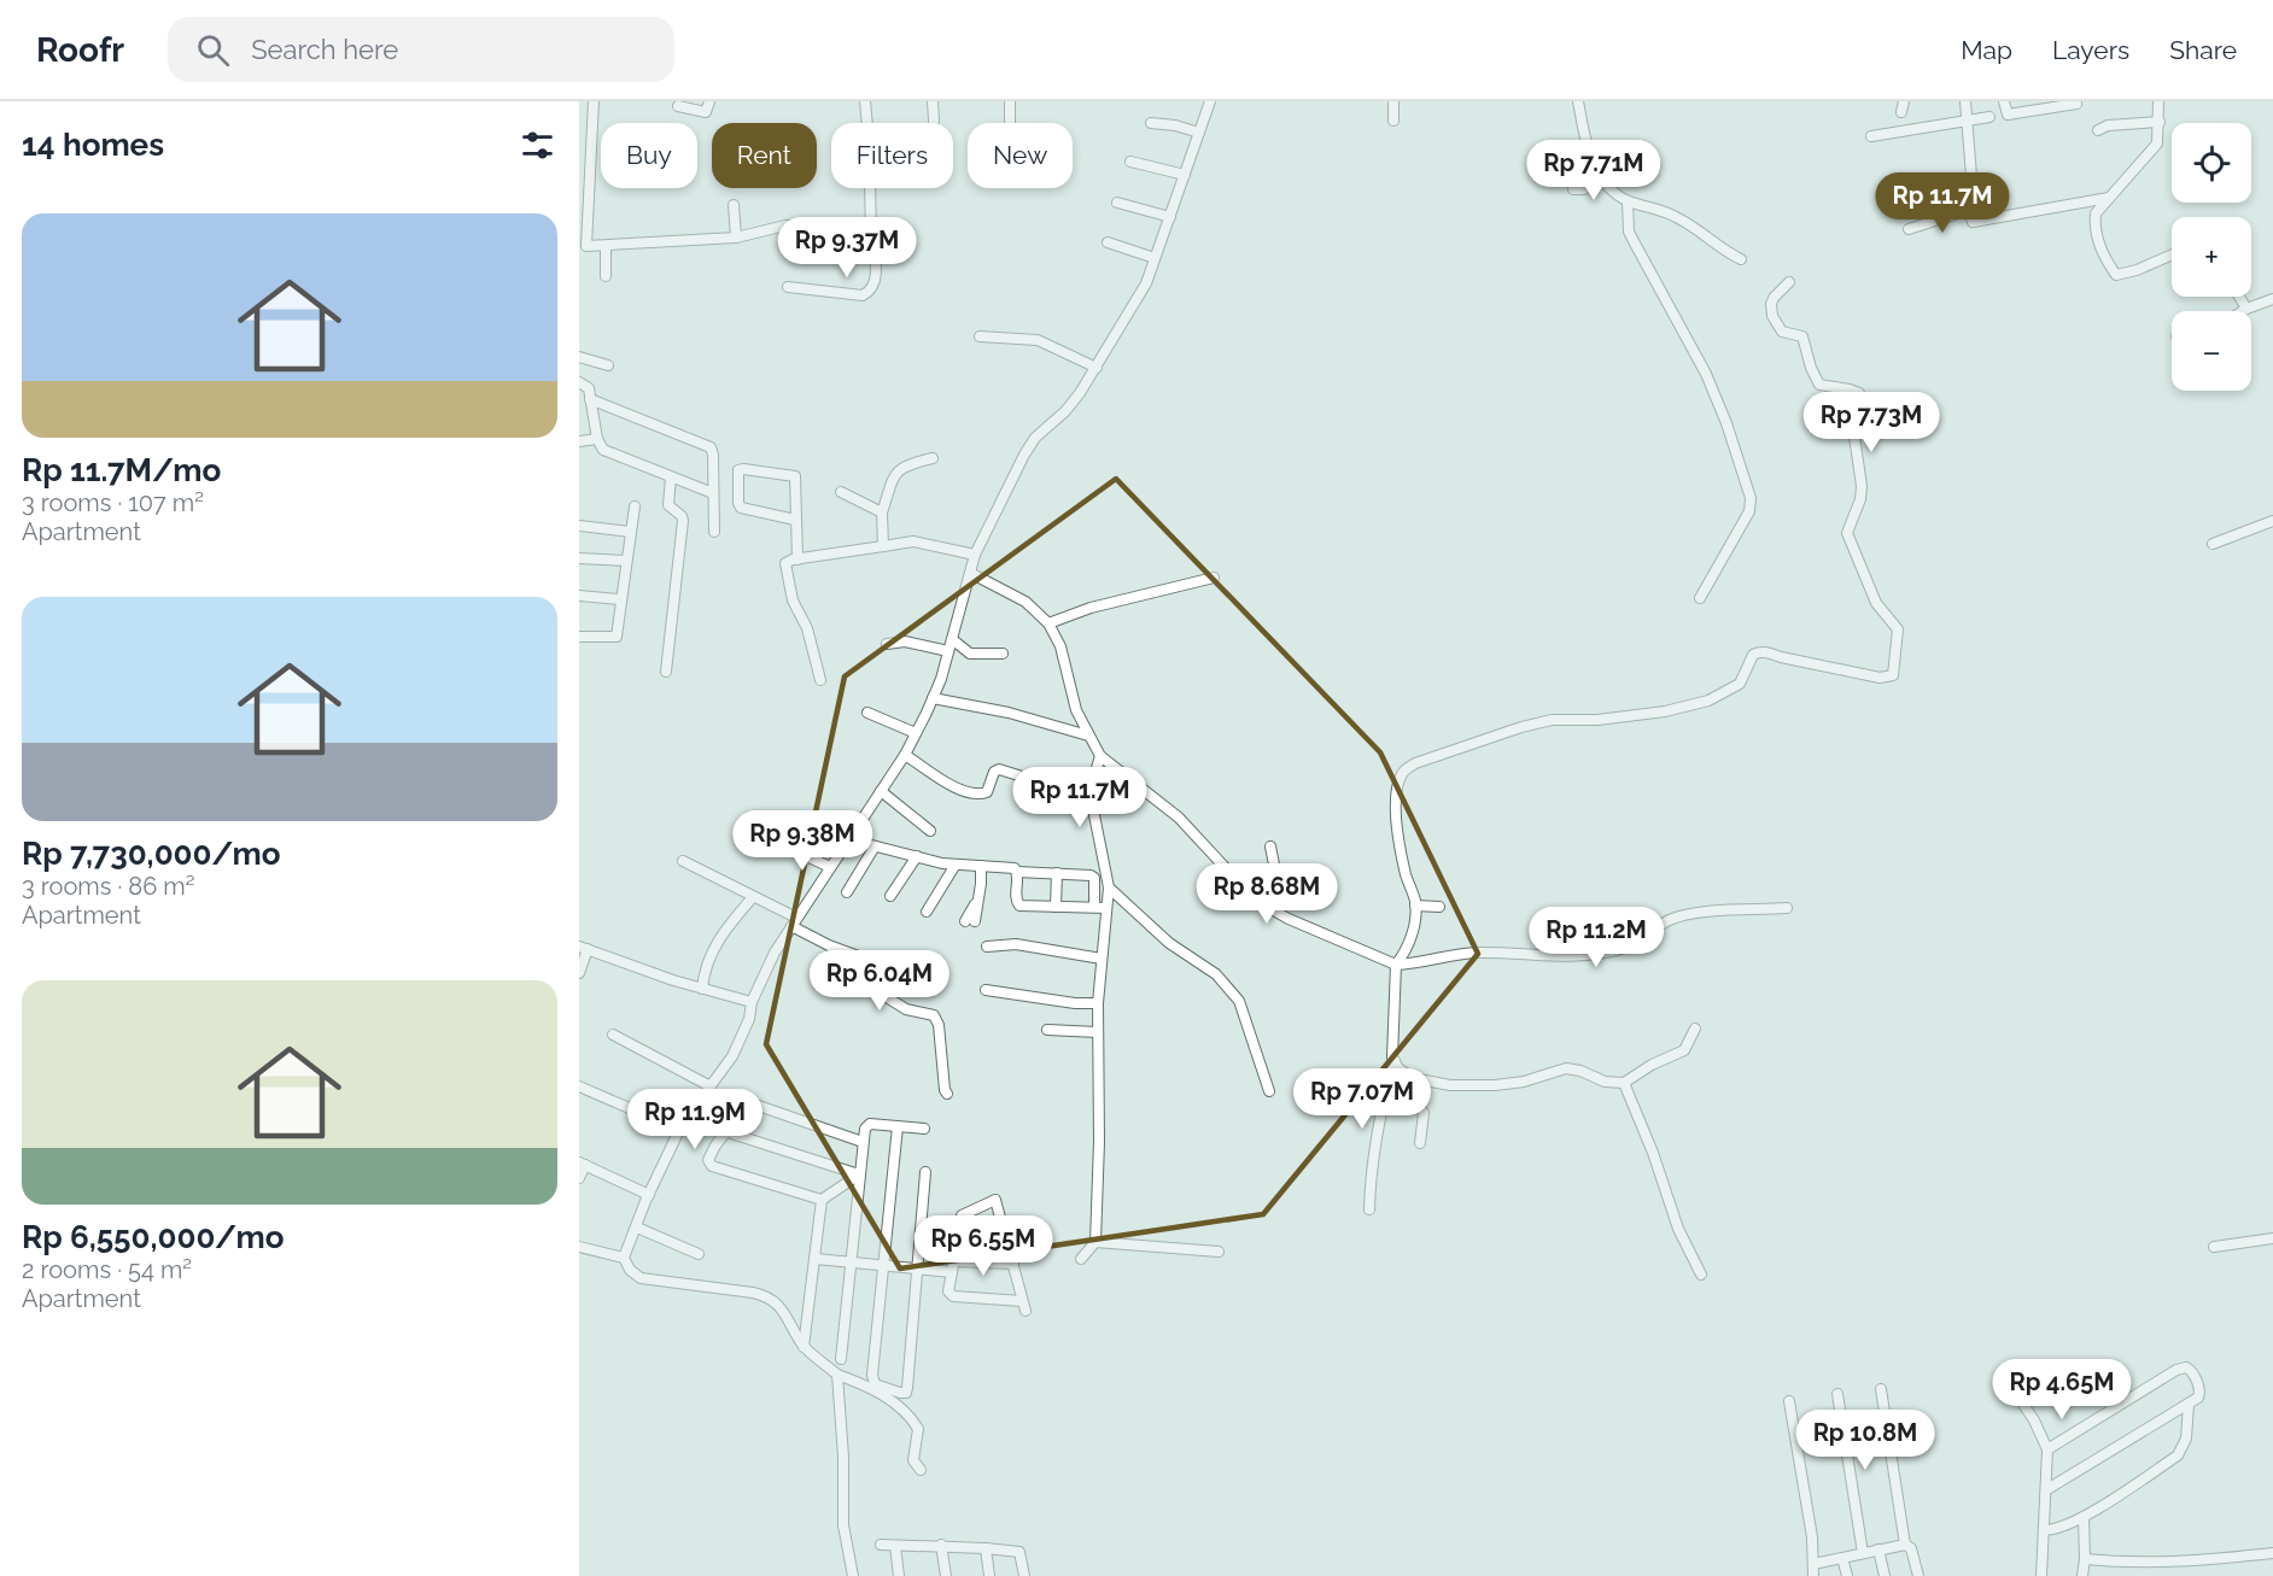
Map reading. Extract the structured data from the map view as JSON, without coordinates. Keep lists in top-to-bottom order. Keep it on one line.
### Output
{"page":{"header":"Roofr","search":"Search here","nav":["Map","Layers","Share"],"heading":"14 homes","map_buttons":["+","−"],"chip":["Buy","Rent","Filters","New"],"price":["Rp 7.71M","Rp 11.7M","Rp 9.37M","Rp 7.73M","Rp 11.7M","Rp 9.38M","Rp 8.68M","Rp 11.2M","Rp 6.04M","Rp 7.07M","Rp 11.9M","Rp 6.55M","Rp 4.65M","Rp 10.8M"],"list":[{"name":"Rp 11.7M/mo","note":"3 rooms · 107 m² · Apartment"},{"name":"Rp 7,730,000/mo","note":"3 rooms · 86 m² · Apartment"},{"name":"Rp 6,550,000/mo","note":"2 rooms · 54 m² · Apartment"}]}}
